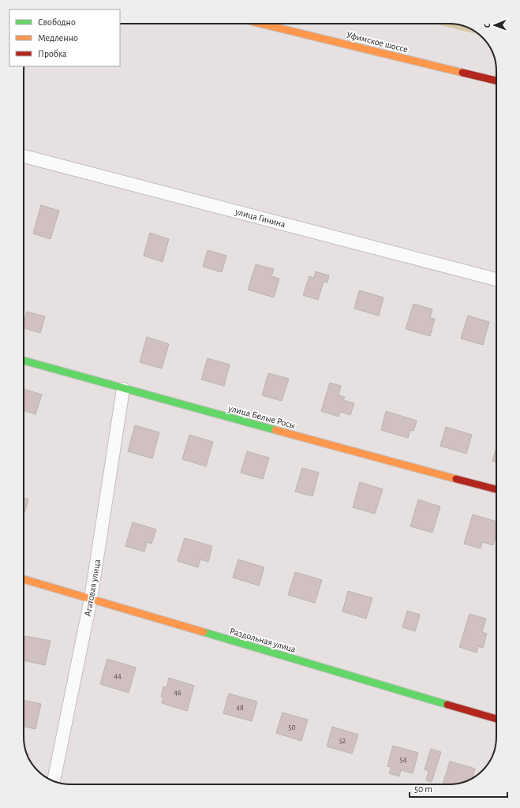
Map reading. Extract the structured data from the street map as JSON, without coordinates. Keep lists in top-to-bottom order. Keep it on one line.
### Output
{"streets":{"street":["Уфимское шоссе","улица Гинина","улица Белые Росы","Агатовая улица","Раздольная улица"]},"crossings":[["улица Белые Росы","Агатовая улица"],["Агатовая улица","Раздольная улица"]],"house_numbers":["44","46","48","50","52","54"],"legend":["Свободно","Медленно","Пробка"],"scale_bar":"50 m","north":"left"}
